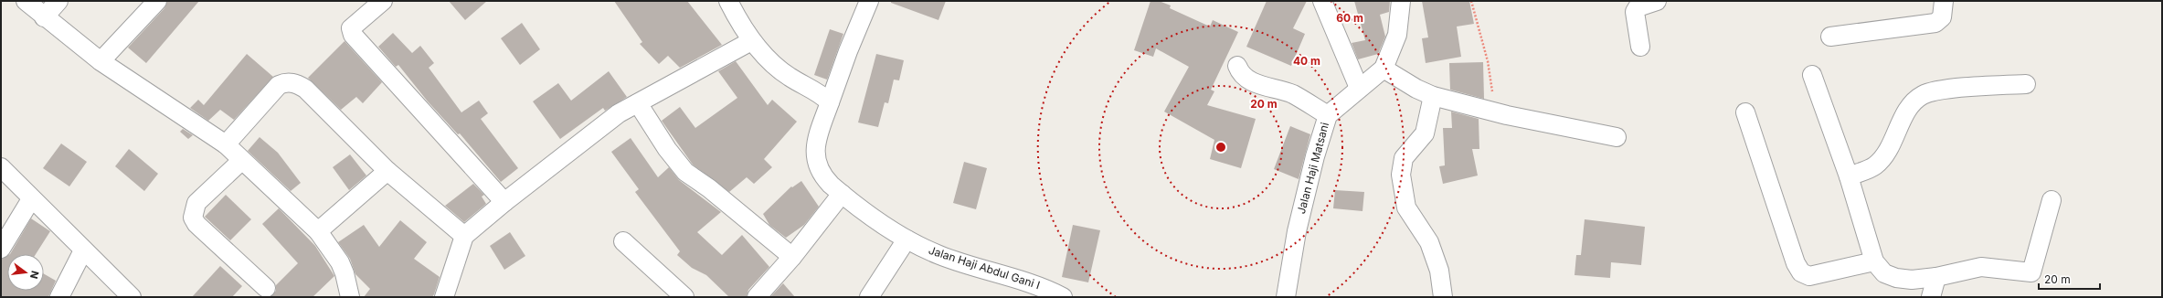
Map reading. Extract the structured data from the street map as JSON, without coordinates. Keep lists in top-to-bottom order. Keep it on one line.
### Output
{"streets":{"street":["Jalan Haji Matsani","Jalan Haji Abdul Gani I"]},"scale_bar":"20 m","north":"right","rings":["60 m","40 m","20 m"]}
